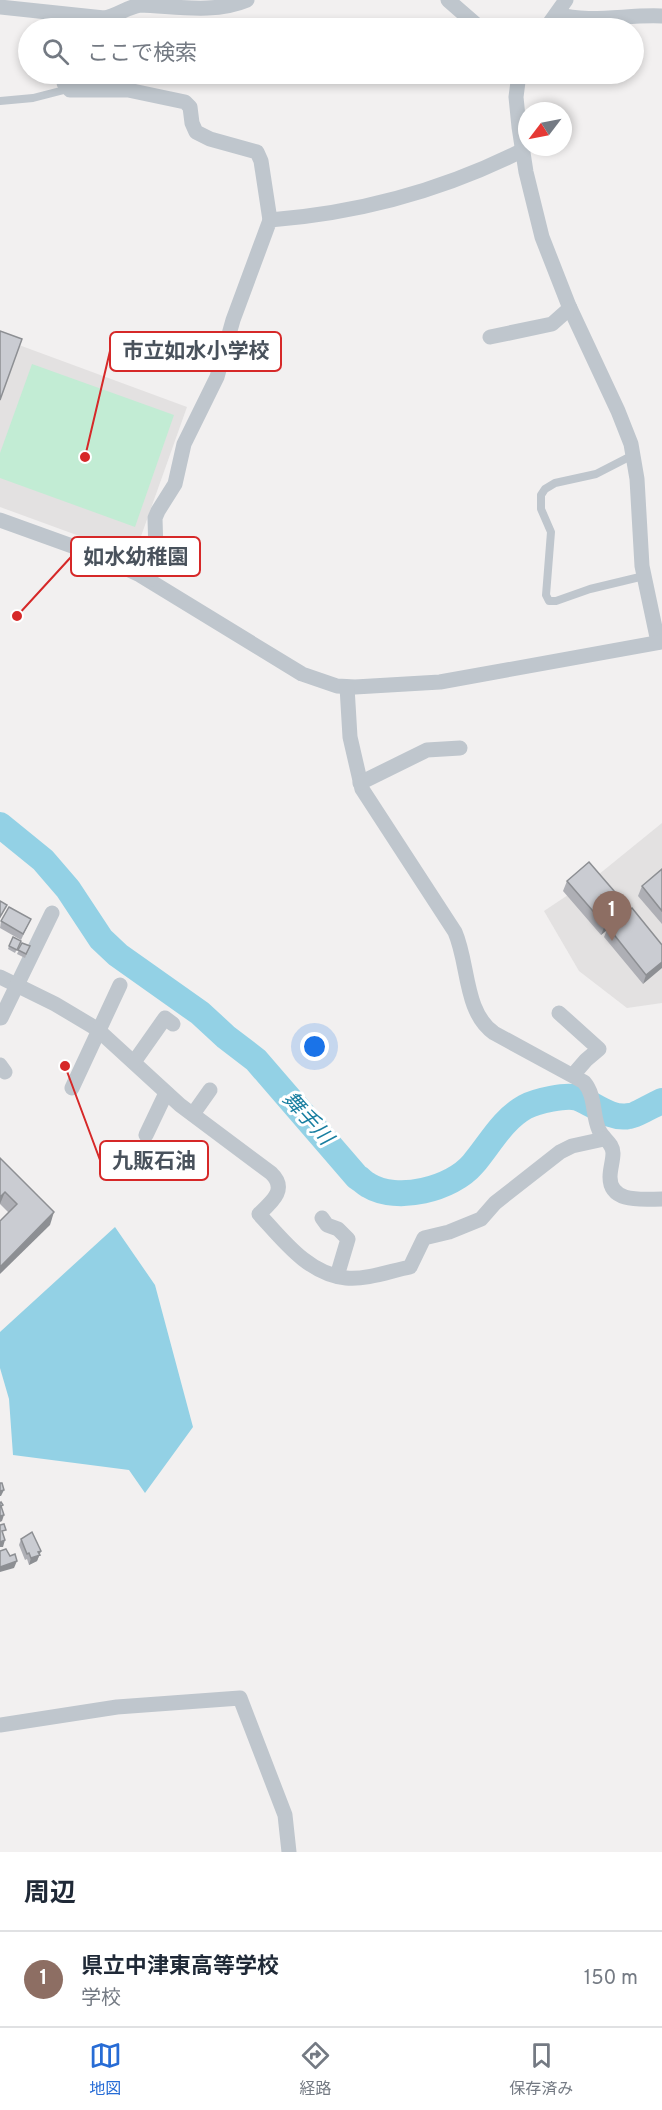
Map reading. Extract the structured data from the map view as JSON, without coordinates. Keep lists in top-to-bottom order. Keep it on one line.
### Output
{"water":["舞手川"],"places":["市立如水小学校","如水幼稚園","九販石油"],"north":"bottom left","page":{"search":"ここで検索","pins":"1","heading":"周辺","list":[{"mark":"1","name":"県立中津東高等学校","note":"学校","value":"150 m"}],"nav":["地図","経路","保存済み"]}}
